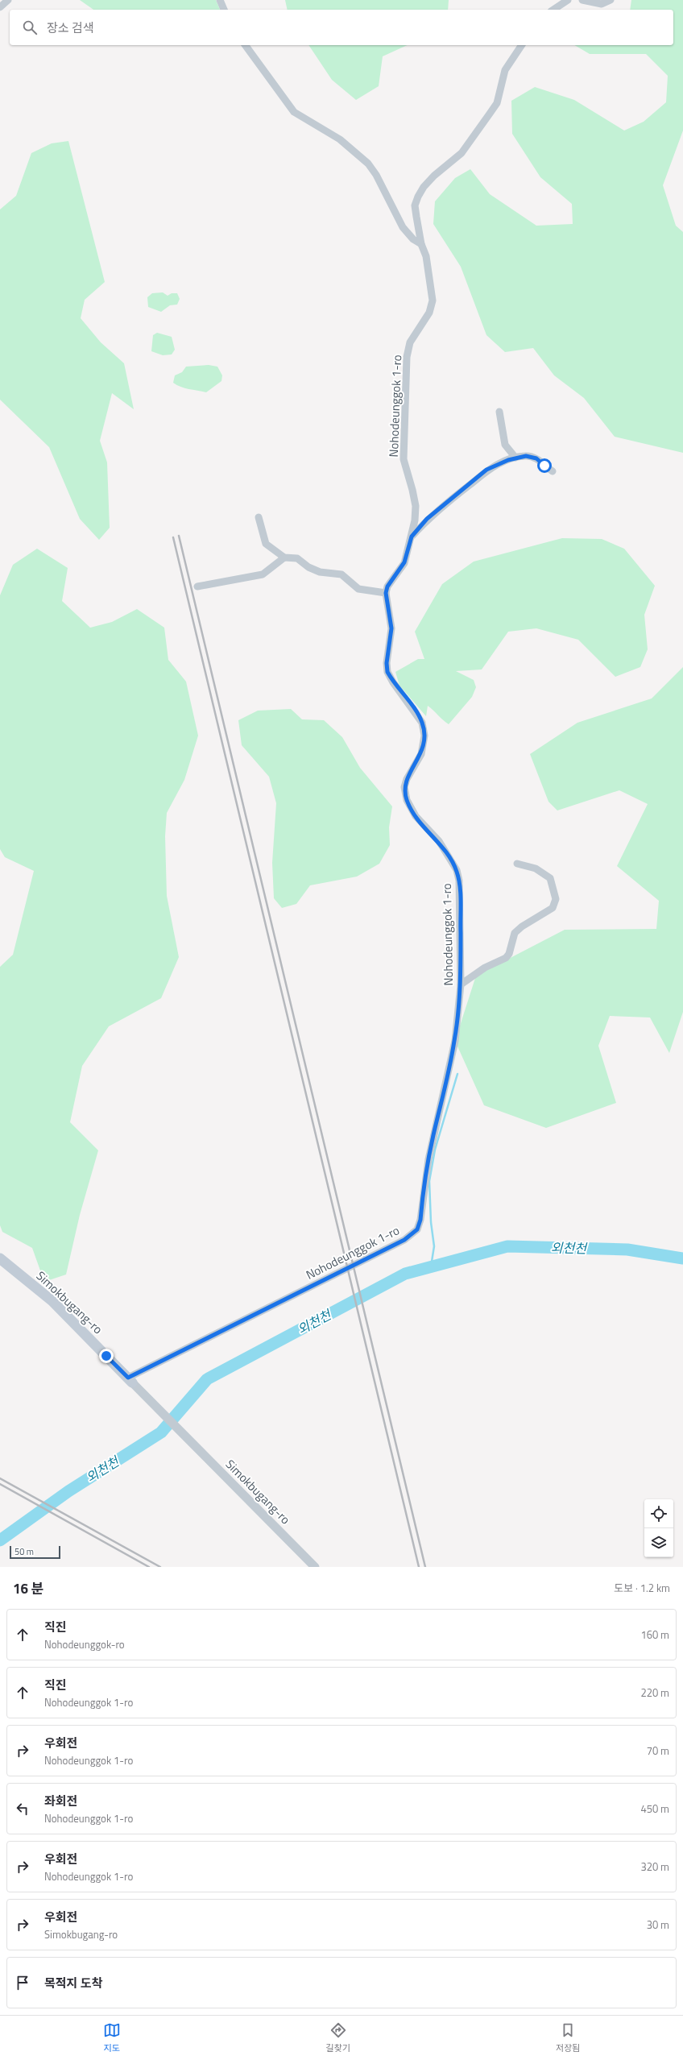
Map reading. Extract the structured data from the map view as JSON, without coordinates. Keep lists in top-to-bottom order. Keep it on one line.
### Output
{"streets":{"main road":["Simokbugang-ro"],"street":["Nohodeunggok 1-ro"]},"crossings":[["Nohodeunggok 1-ro","Simokbugang-ro"]],"water":["외천천"],"scale_bar":"50 m","page":{"search":"장소 검색","scale":"50 m","heading":["16 분","도보 · 1.2 km"],"list":[["직진","Nohodeunggok-ro","160 m"],["직진","Nohodeunggok 1-ro","220 m"],["우회전","Nohodeunggok 1-ro","70 m"],["좌회전","Nohodeunggok 1-ro","450 m"],["우회전","Nohodeunggok 1-ro","320 m"],["우회전","Simokbugang-ro","30 m"],"목적지 도착"],"nav":["지도","길찾기","저장됨"]}}
